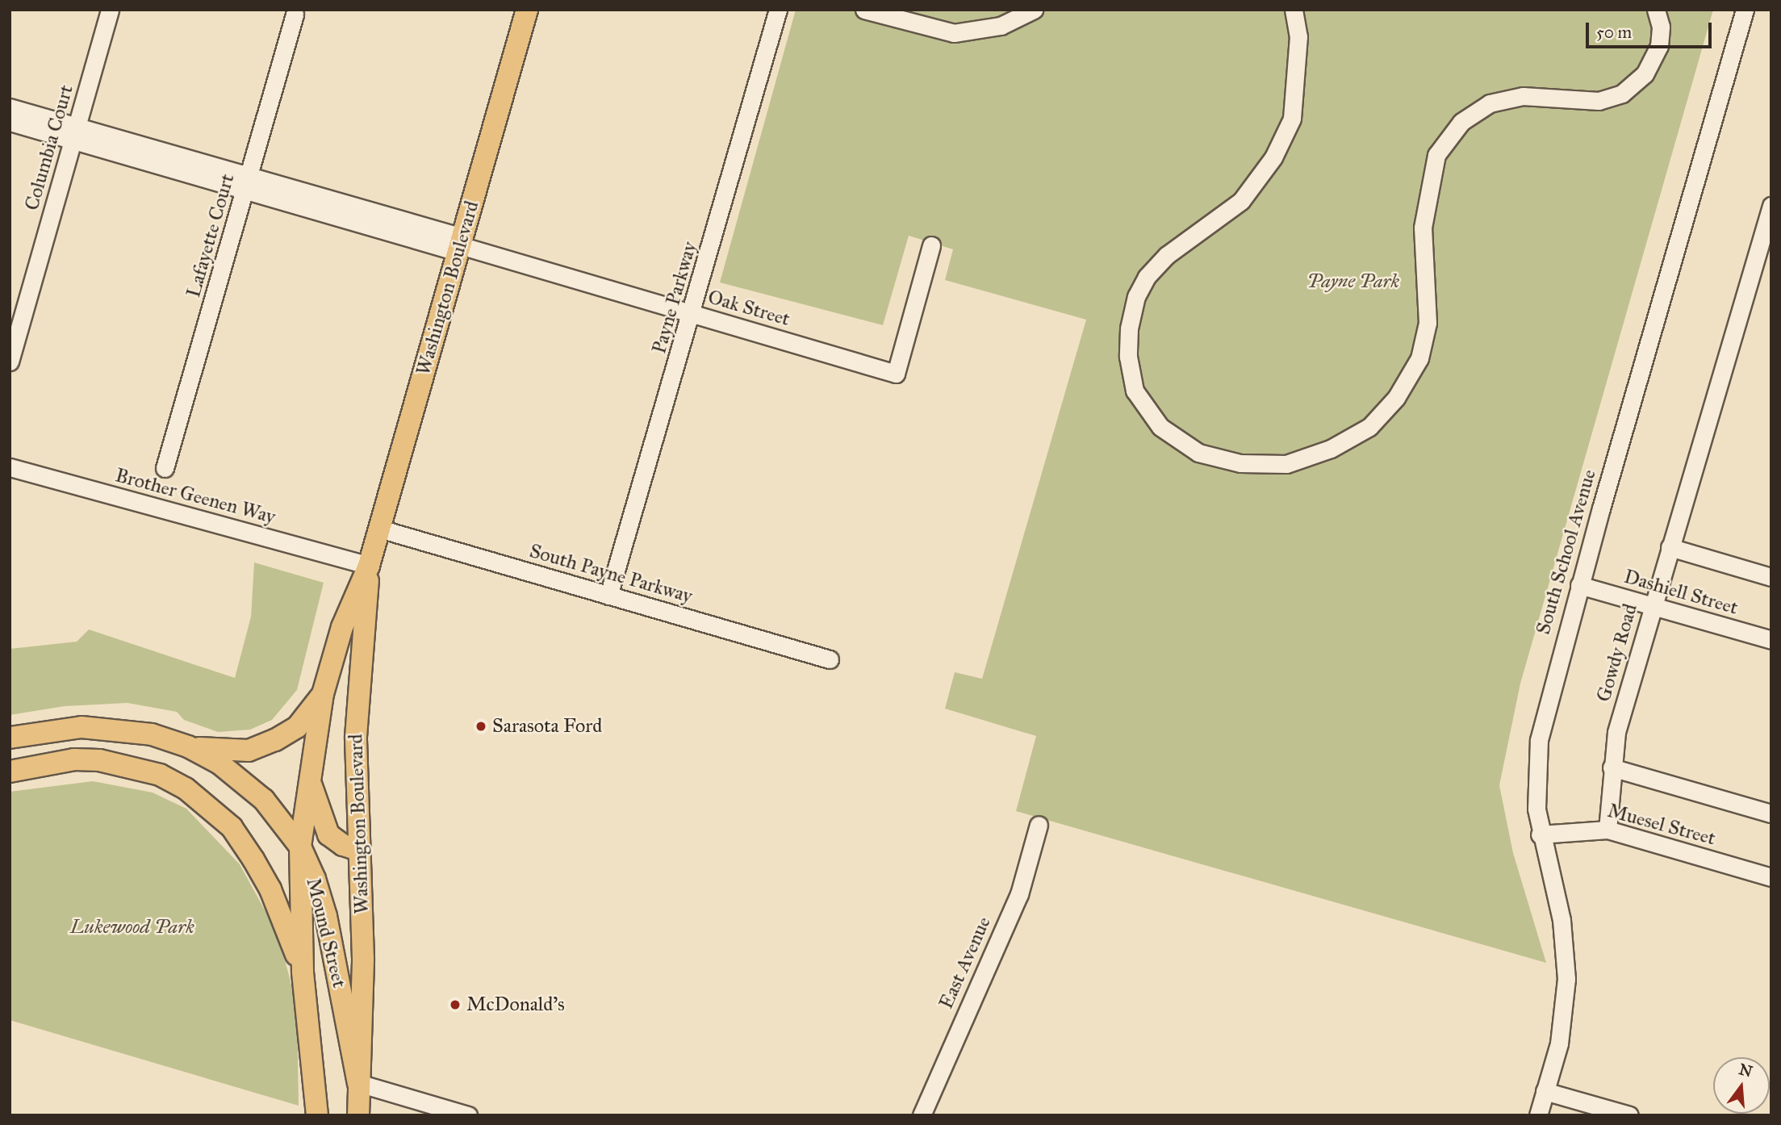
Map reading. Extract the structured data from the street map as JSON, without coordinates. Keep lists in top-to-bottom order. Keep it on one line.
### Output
{"streets":{"main road":["Washington Boulevard","Mound Street"],"street":["Columbia Court","Lafayette Court","Payne Parkway","Oak Street","Brother Geenen Way","South School Avenue","South Payne Parkway","Dashiell Street","Gowdy Road","Muesel Street","East Avenue"]},"crossings":[["Columbia Court","Oak Street"],["Lafayette Court","Oak Street"],["Washington Boulevard","Oak Street"],["Washington Boulevard","Brother Geenen Way"],["Washington Boulevard","South Payne Parkway"],["Washington Boulevard","Mound Street"],["Payne Parkway","Oak Street"],["Payne Parkway","South Payne Parkway"],["South School Avenue","Dashiell Street"],["South School Avenue","Muesel Street"],["Dashiell Street","Gowdy Road"],["Gowdy Road","Muesel Street"]],"parks":["Payne Park","Lukewood Park"],"places":["Sarasota Ford","McDonald's"],"scale_bar":"50 m","north":"top"}
